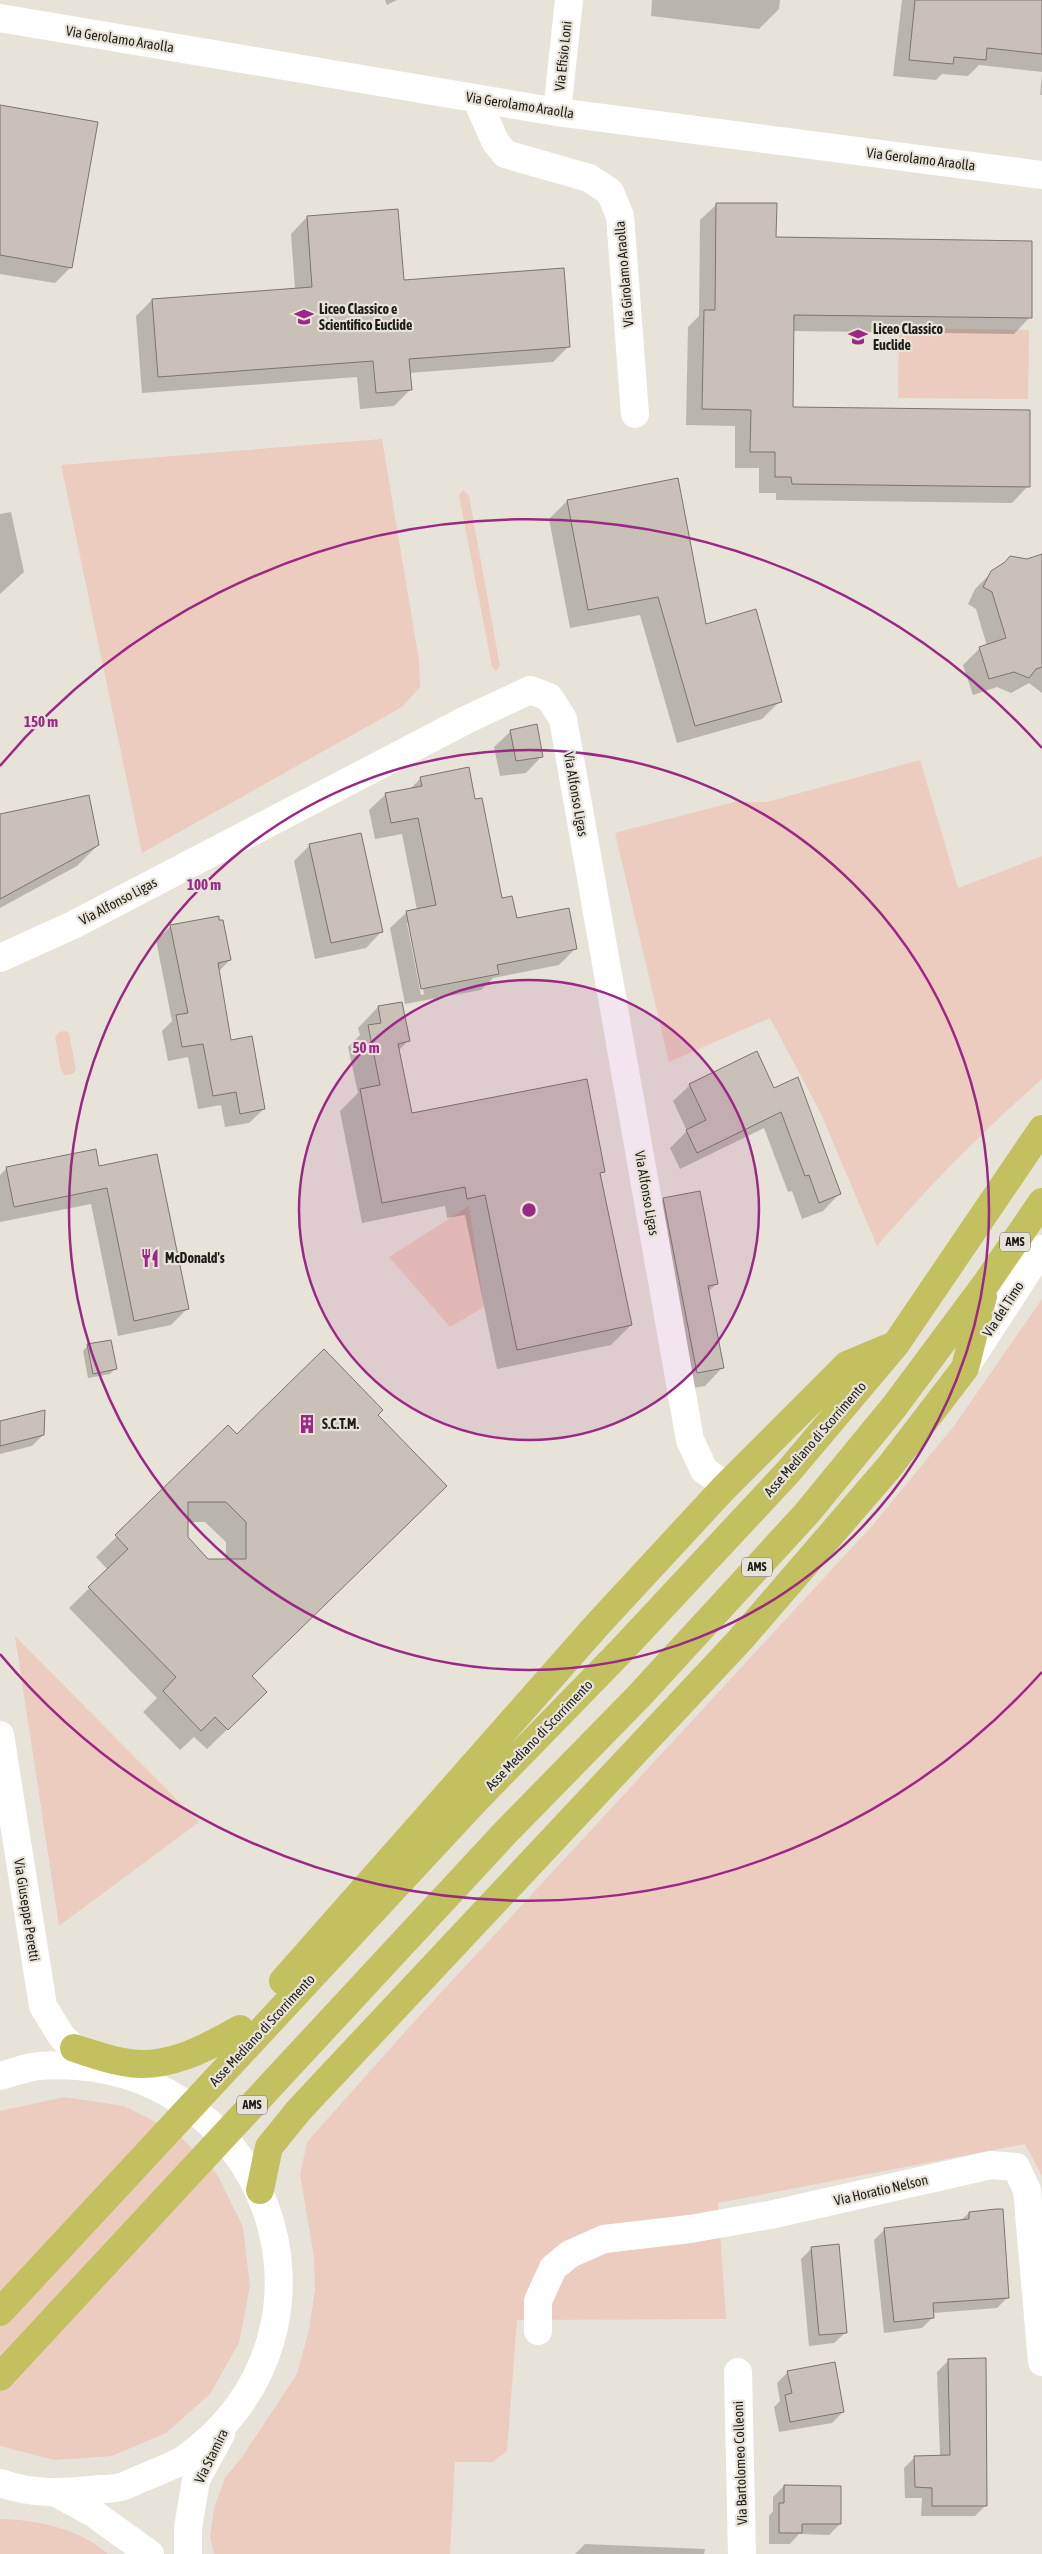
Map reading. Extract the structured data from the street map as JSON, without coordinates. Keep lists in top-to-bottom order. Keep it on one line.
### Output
{"streets":{"highway":["AMS","Asse Mediano di Scorrimento"],"street":["Via Gerolamo Araolla","Via Efisio Loni","Via Girolamo Araolla","Via Alfonso Ligas","Via del Timo","Via Giuseppe Peretti","Via Horatio Nelson","Via Stamira","Via Bartolomeo Colleoni"]},"crossings":[["Via Gerolamo Araolla","Via Efisio Loni"],["Via Gerolamo Araolla","Via Girolamo Araolla"]],"places":{"school or university":["Liceo Classico e Scientifico Euclide","Liceo Classico Euclide"],"restaurant":["McDonald's"],"building":["S.C.T.M."]},"rings":["150 m","100 m","50 m"]}
